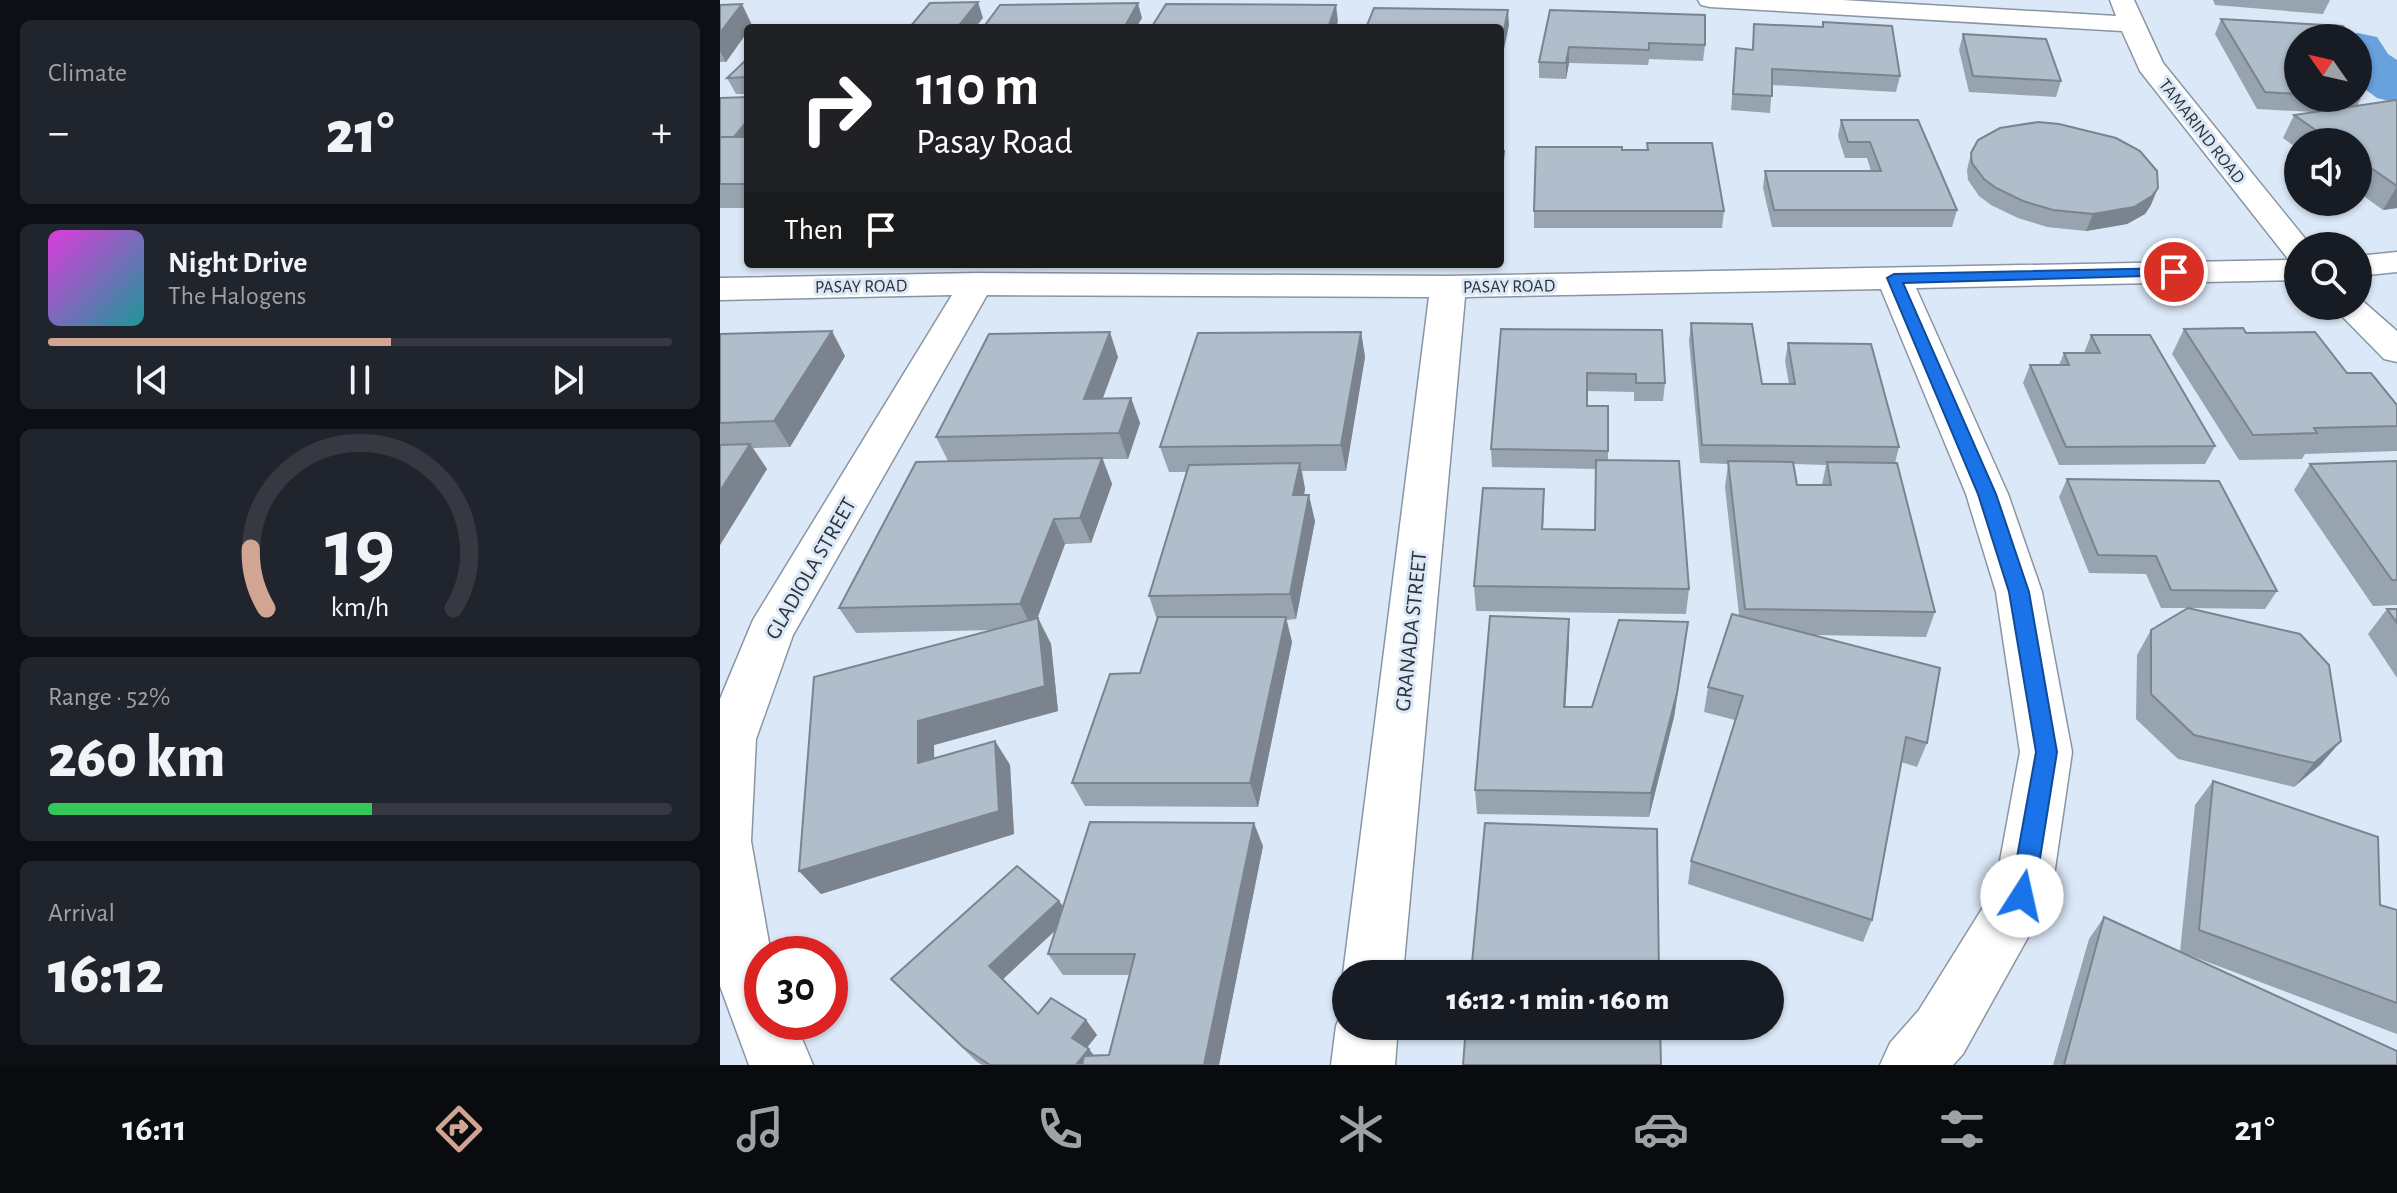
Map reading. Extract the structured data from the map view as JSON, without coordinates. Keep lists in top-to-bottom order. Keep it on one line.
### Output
{"streets":{"street":["TAMARIND ROAD","PASAY ROAD","GLADIOLA STREET","GRANADA STREET"]},"crossings":[["PASAY ROAD","GLADIOLA STREET"],["PASAY ROAD","GRANADA STREET"]],"north":"top left","page":{"tile":["Climate",["Range · 52%","260 km"],["Arrival","16:12"]],"turn":["110 m","Pasay Road"],"heat":["−","21°","+"],"then":"Then","song":["Night Drive","The Halogens"],"limit":"30","trip":"16:12 · 1 min · 160 m","tabs":["16:11","21°"],"gauge":["19","km/h"]}}
